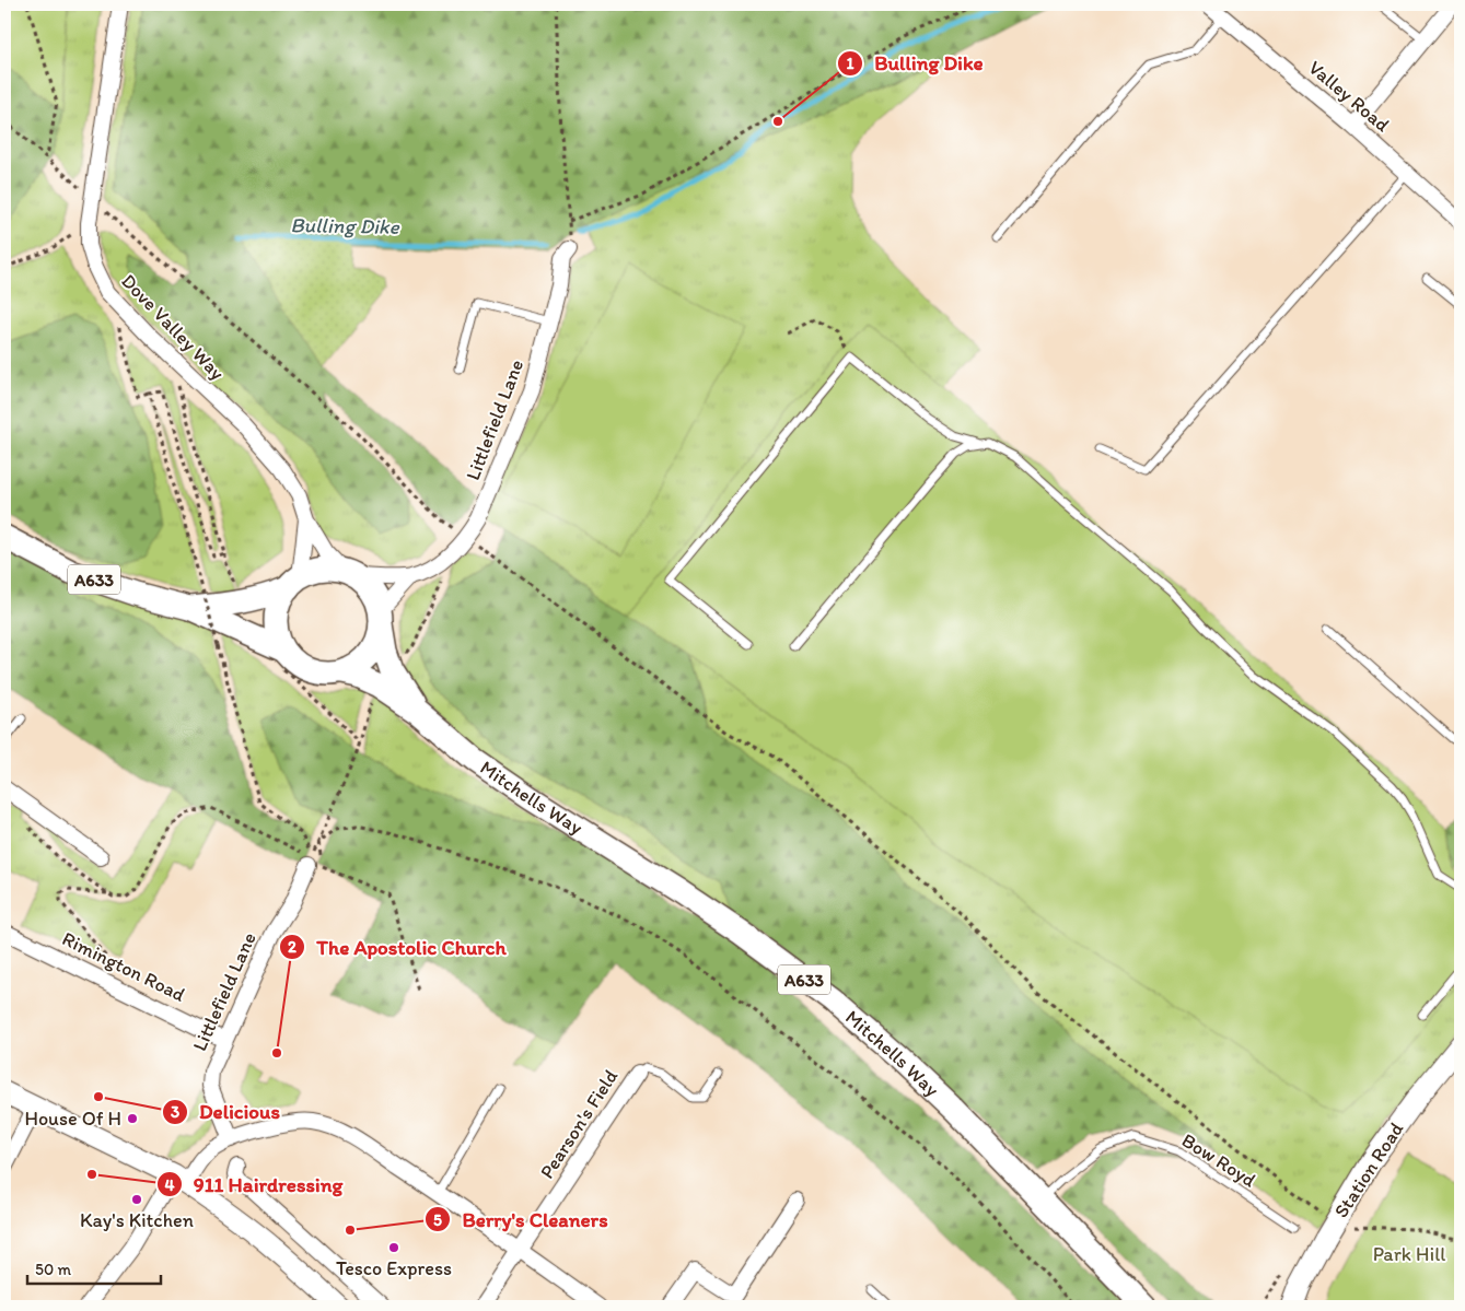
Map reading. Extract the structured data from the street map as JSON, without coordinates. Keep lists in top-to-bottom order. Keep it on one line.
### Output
{"streets":{"main road":["A633","Mitchells Way"],"street":["Valley Road","Dove Valley Way","Littlefield Lane","Rimington Road","Pearson's Field","Station Road"],"lane":["Bow Royd"]},"crossings":[["Dove Valley Way","Littlefield Lane"],["Dove Valley Way","A633"],["Dove Valley Way","Mitchells Way"],["Littlefield Lane","A633"],["Littlefield Lane","Mitchells Way"],["Littlefield Lane","Rimington Road"],["A633","Mitchells Way"],["Mitchells Way","Bow Royd"]],"water":["Bulling Dike"],"parks":["Park Hill"],"places":["Bulling Dike","The Apostolic Church","Delicious","House Of H","911 Hairdressing","Kay's Kitchen","Berry's Cleaners","Tesco Express"],"scale_bar":"50 m"}
